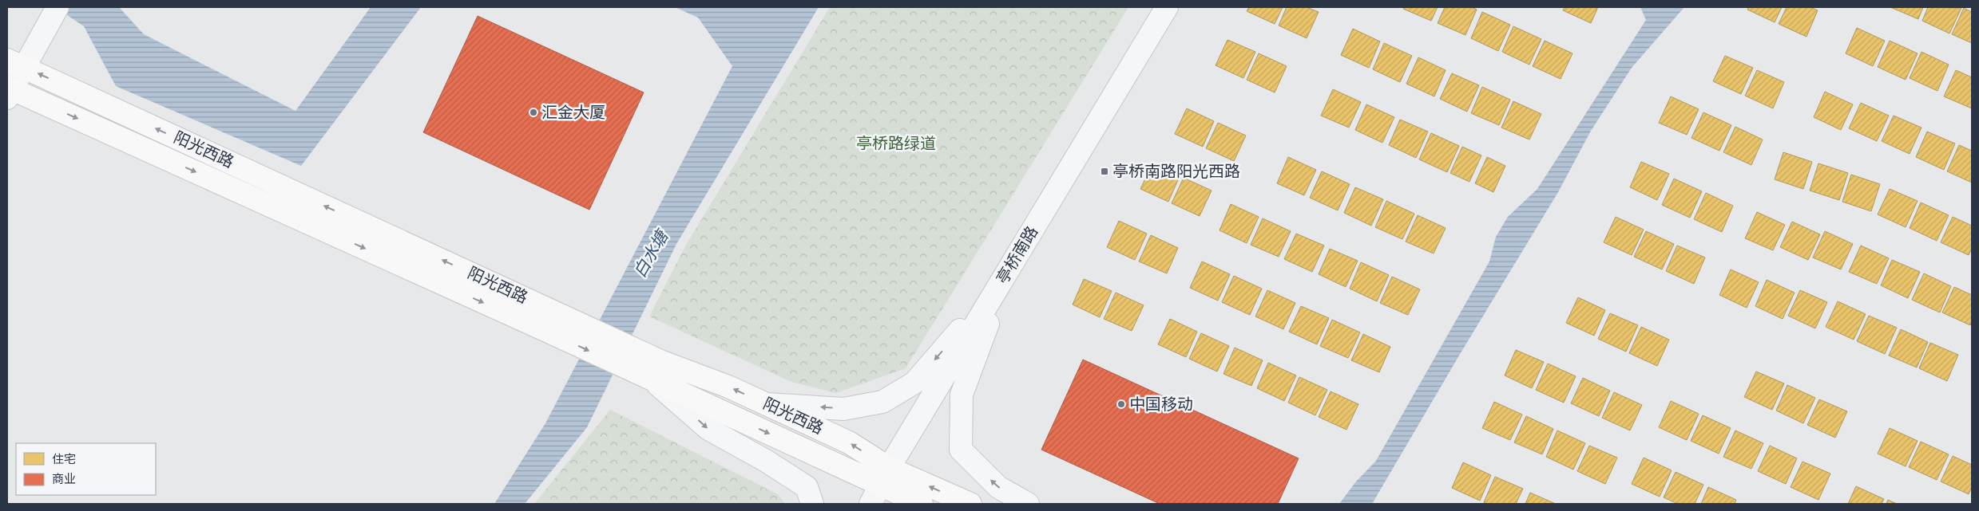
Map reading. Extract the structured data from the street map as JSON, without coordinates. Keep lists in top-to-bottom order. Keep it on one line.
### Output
{"streets":{"main road":["阳光西路"],"street":["亭桥南路"]},"crossings":[["阳光西路","亭桥南路"]],"water":["白水塘"],"parks":["亭桥路绿道"],"places":{"other":["汇金大厦","中国移动"],"transit":["亭桥南路阳光西路"]},"legend":["住宅","商业"]}
